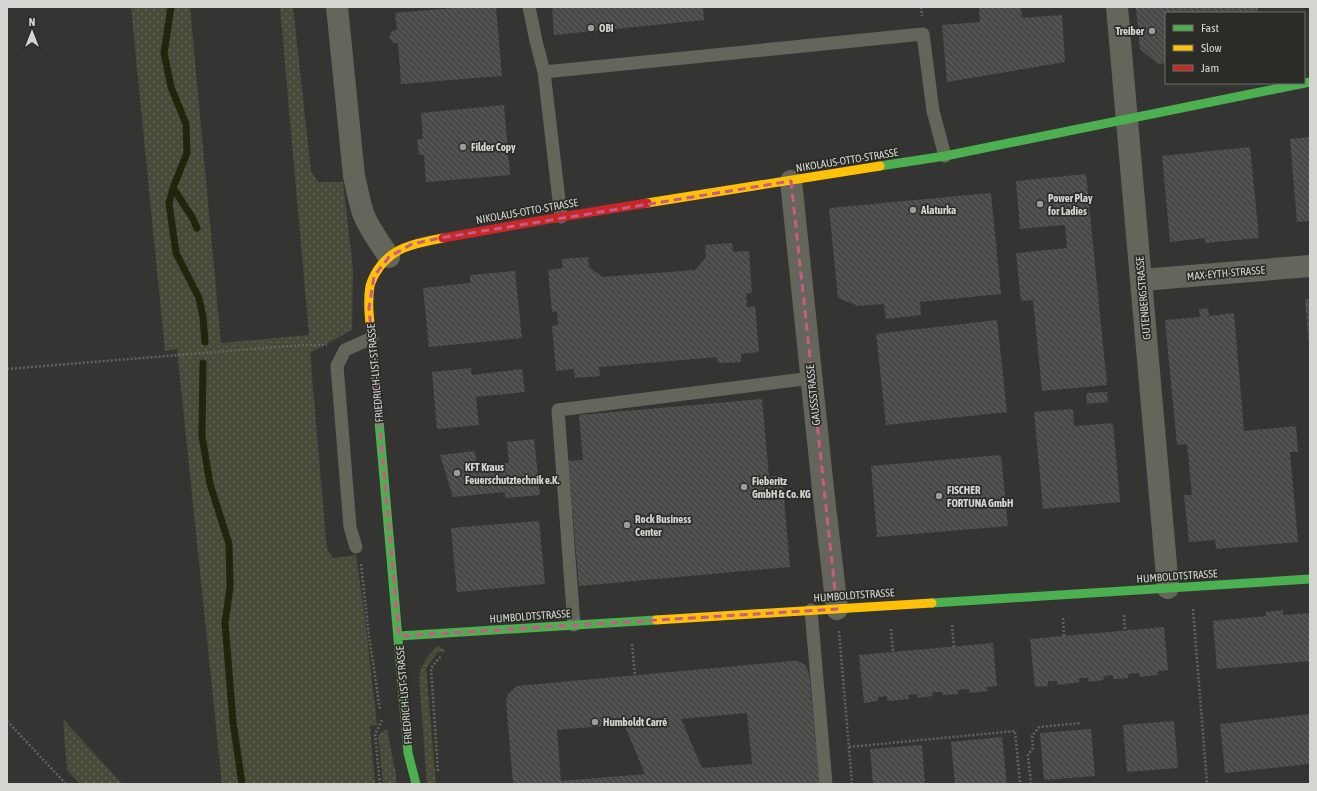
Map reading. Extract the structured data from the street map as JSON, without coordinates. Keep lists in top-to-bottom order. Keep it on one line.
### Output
{"streets":{"main road":["NIKOLAUS-OTTO-STRASSE","FRIEDRICH-LIST-STRASSE","HUMBOLDTSTRASSE"],"street":["MAX-EYTH-STRASSE","GUTENBERGSTRASSE","GAUSSSTRASSE"]},"crossings":[["NIKOLAUS-OTTO-STRASSE","GUTENBERGSTRASSE"],["NIKOLAUS-OTTO-STRASSE","FRIEDRICH-LIST-STRASSE"],["NIKOLAUS-OTTO-STRASSE","GAUSSSTRASSE"],["MAX-EYTH-STRASSE","GUTENBERGSTRASSE"],["GUTENBERGSTRASSE","HUMBOLDTSTRASSE"],["FRIEDRICH-LIST-STRASSE","HUMBOLDTSTRASSE"],["GAUSSSTRASSE","HUMBOLDTSTRASSE"]],"places":["OBI","Treiber","Filder Copy","Power Play for Ladies","Alaturka","KFT Kraus Feuerschutztechnik e.K.","Fieberitz GmbH & Co. KG","FISCHER FORTUNA GmbH","Rock Business Center","Humboldt Carré"],"legend":["Fast","Slow","Jam"],"north":"top"}
